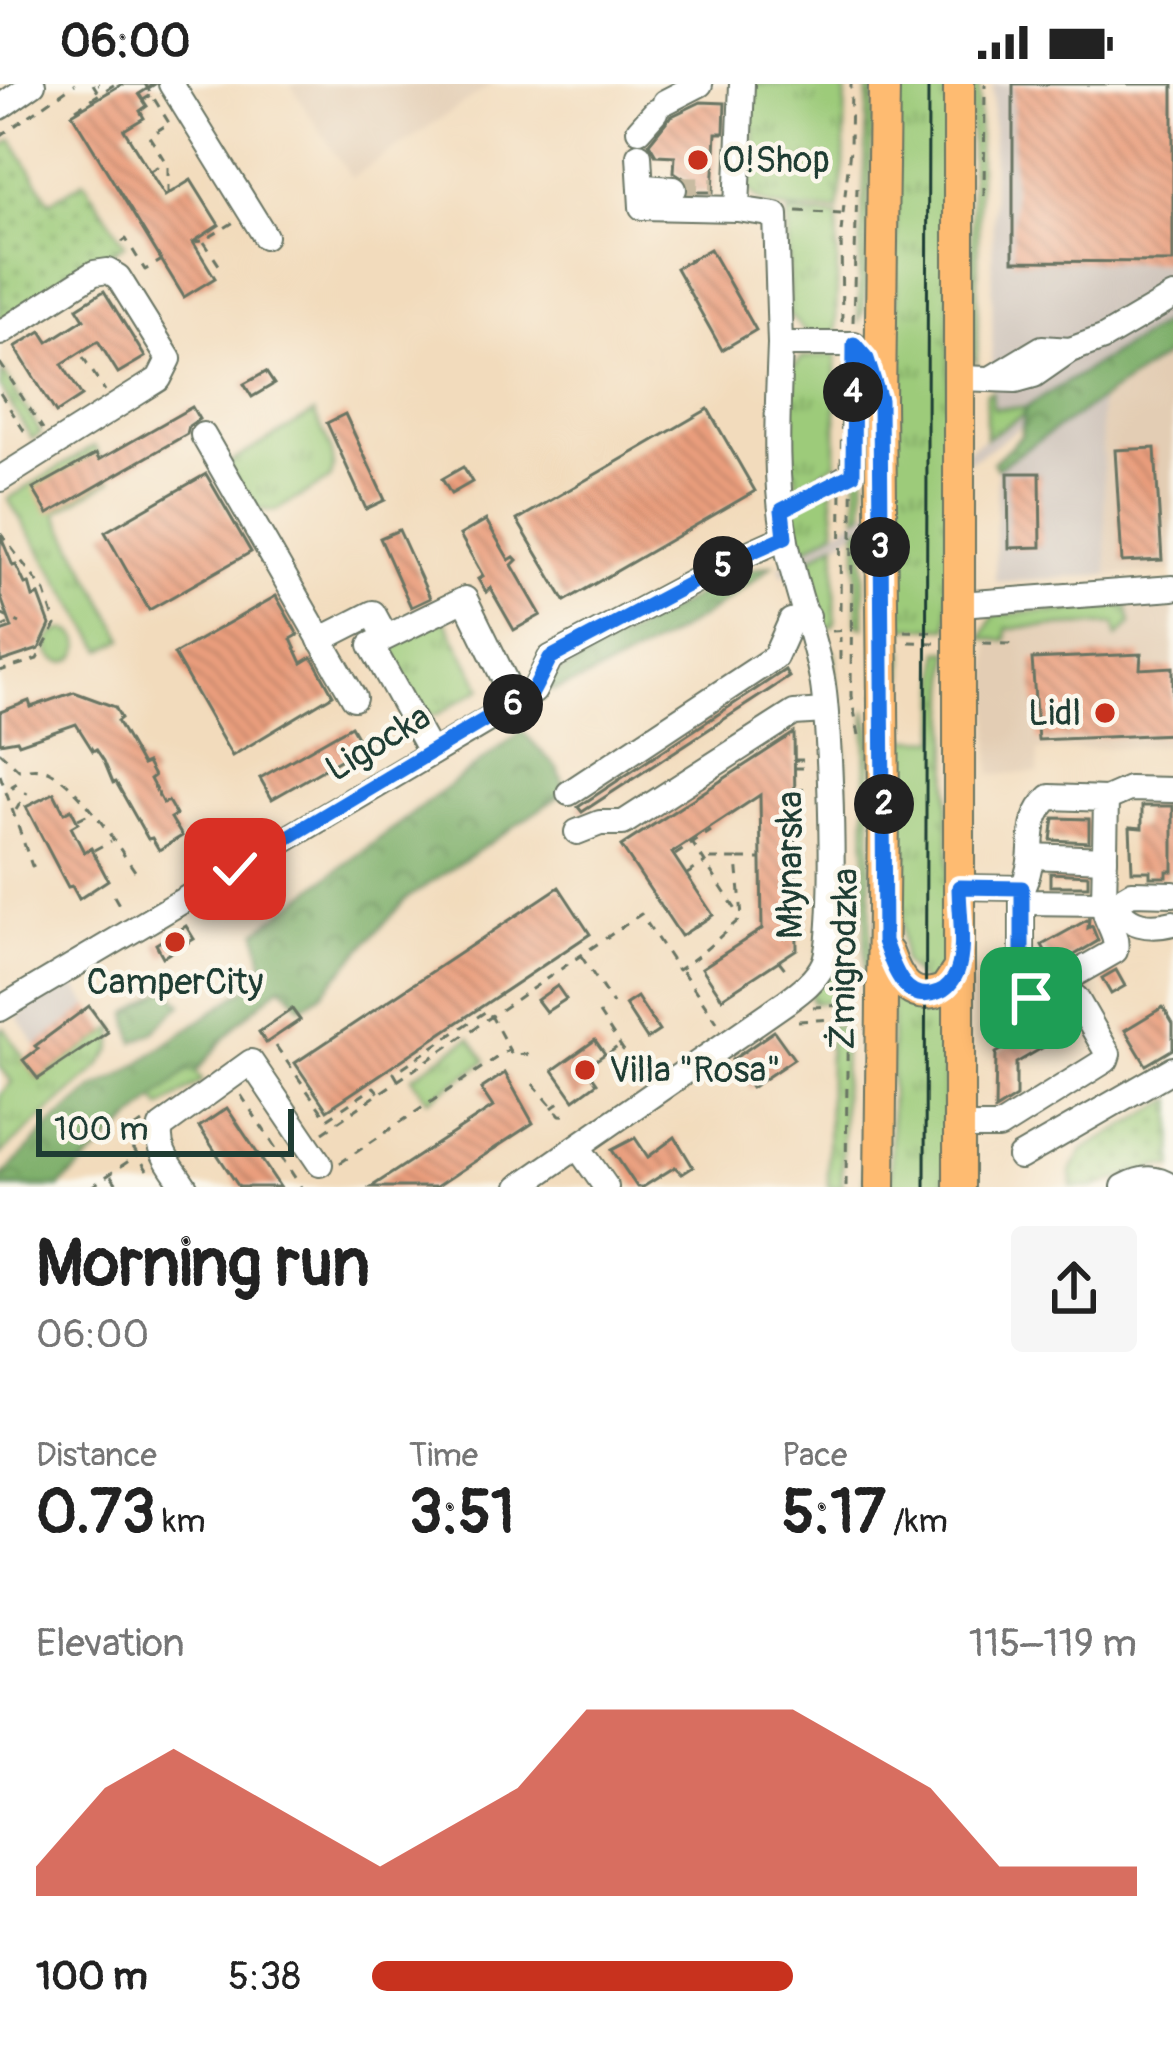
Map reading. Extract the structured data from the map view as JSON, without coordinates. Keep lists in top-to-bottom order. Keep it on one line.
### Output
{"streets":{"main road":["Żmigrodzka"],"street":["Ligocka","Młynarska"]},"crossings":[["Ligocka","Młynarska"]],"places":["O!Shop","Lidl","CamperCity","Villa \"Rosa\""],"scale_bar":"100 m","page":{"status":"06:00","pins":["4","3","5","6","2"],"scale":"100 m","heading":["Morning run","06:00"],"stats":[["Distance","0.73 km"],["Time","3:51"],["Pace","5:17 /km"]],"chart":["Elevation","115–119 m"],"list":[{"name":"100 m","note":"5:38"}]}}
